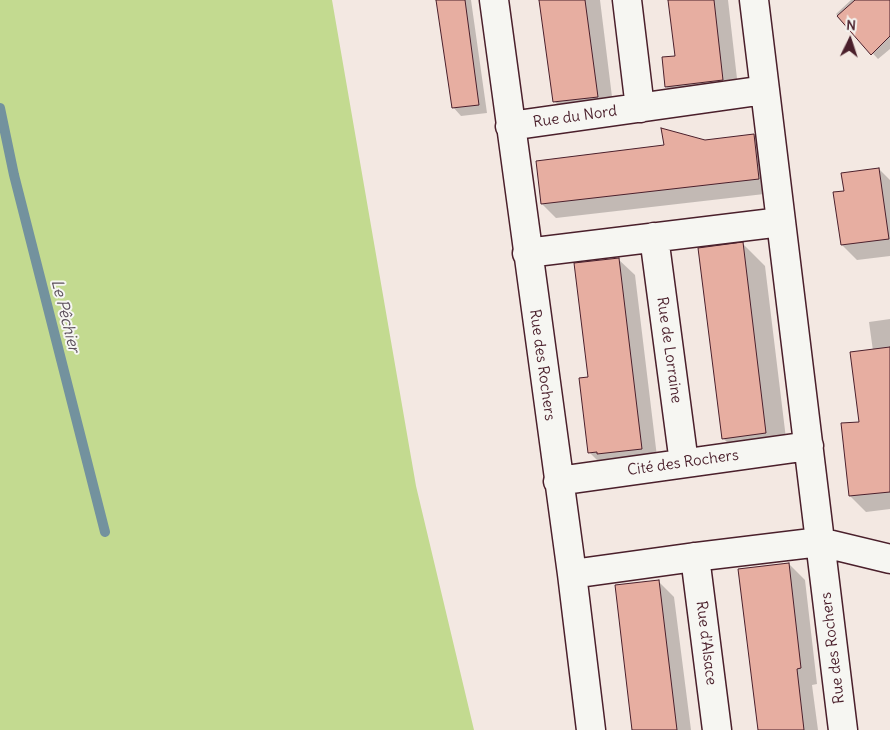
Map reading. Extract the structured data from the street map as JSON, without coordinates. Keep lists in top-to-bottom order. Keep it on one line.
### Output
{"streets":{"street":["Rue du Nord","Rue de Lorraine","Rue des Rochers","Cité des Rochers","Rue d'Alsace"]},"crossings":[["Rue du Nord","Rue des Rochers"],["Rue de Lorraine","Cité des Rochers"],["Rue des Rochers","Cité des Rochers"]],"water":["Le Pêchier"],"north":"top"}
